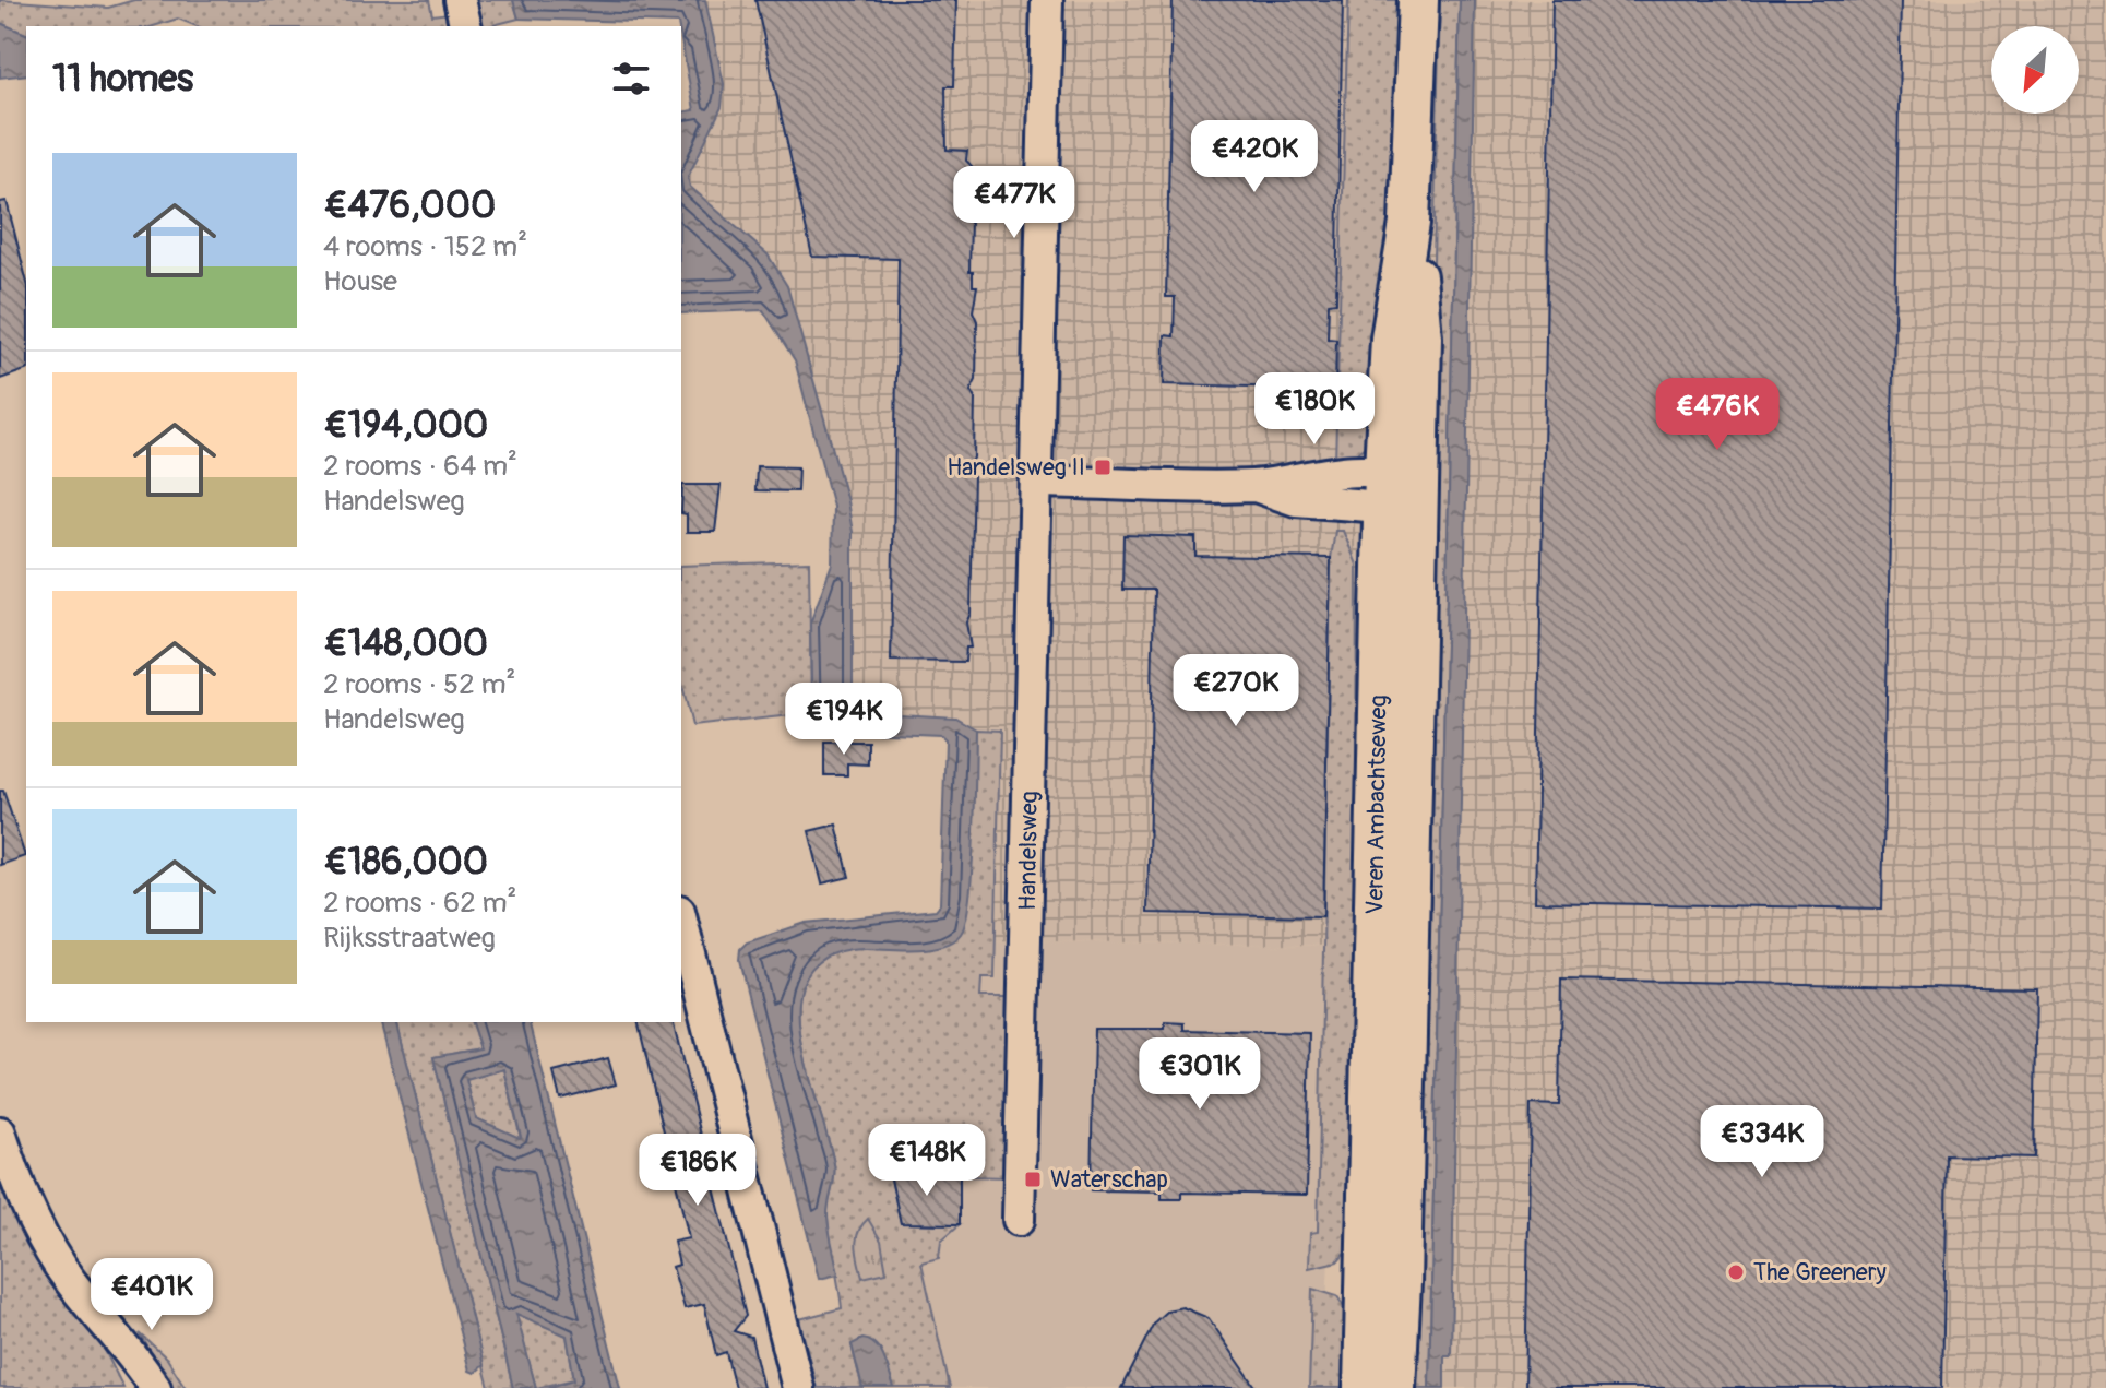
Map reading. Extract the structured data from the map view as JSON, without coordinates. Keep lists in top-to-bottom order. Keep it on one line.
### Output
{"streets":{"main road":["Veren Ambachtseweg"],"street":["Handelsweg"]},"places":{"transit":["Handelsweg II","Waterschap"],"other":["The Greenery"]},"north":"bottom left","page":{"heading":"11 homes","price":["€420K","€477K","€180K","€476K","€270K","€194K","€301K","€334K","€148K","€186K","€401K"],"list":[{"name":"€476,000","note":"4 rooms · 152 m² · House"},{"name":"€194,000","note":"2 rooms · 64 m² · Handelsweg"},{"name":"€148,000","note":"2 rooms · 52 m² · Handelsweg"},{"name":"€186,000","note":"2 rooms · 62 m² · Rijksstraatweg"}]}}
